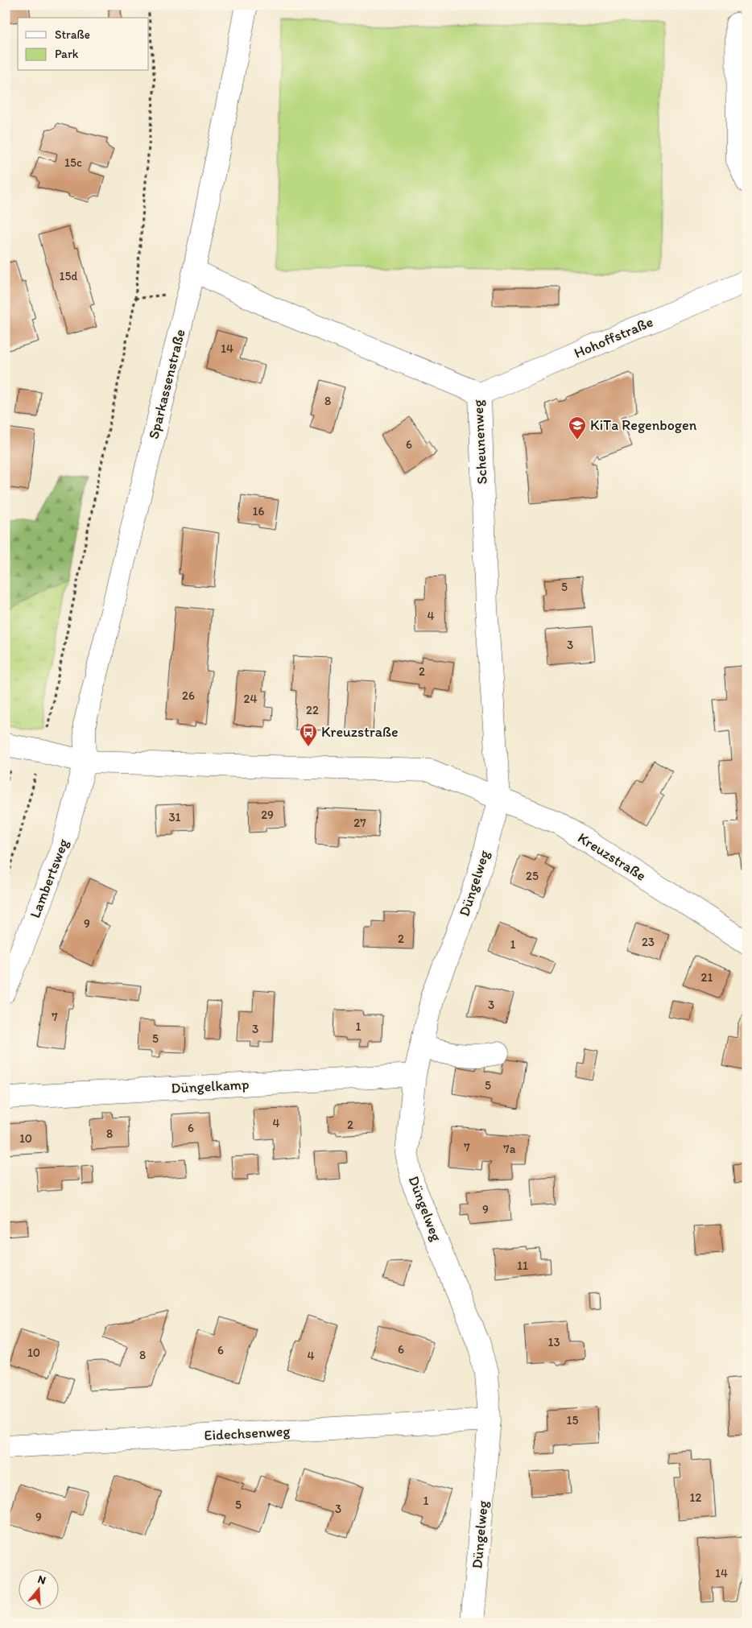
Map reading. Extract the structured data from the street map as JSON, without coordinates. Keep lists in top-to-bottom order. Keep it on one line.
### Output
{"streets":{"street":["Hohoffstraße","Sparkassenstraße","Scheunenweg","Kreuzstraße","Lambertsweg","Düngelweg","Düngelkamp","Eidechsenweg"]},"crossings":[["Hohoffstraße","Scheunenweg"],["Sparkassenstraße","Scheunenweg"],["Sparkassenstraße","Kreuzstraße"],["Sparkassenstraße","Lambertsweg"],["Scheunenweg","Kreuzstraße"],["Scheunenweg","Düngelweg"],["Kreuzstraße","Lambertsweg"],["Kreuzstraße","Düngelweg"],["Düngelweg","Düngelkamp"],["Düngelweg","Eidechsenweg"]],"places":{"school or university":["KiTa Regenbogen"],"bus stop":["Kreuzstraße"]},"house_numbers":["15c","15d","14","8","6","16","5","4","3","2","26","24","22","29","31","27","25","9","2","23","1","21","3","7","1","3","5","5","4","2","6","8","10","7","7a","9","11","13","6","6","10","8","4","15","12","1","5","3","9","14"],"legend":["Straße","Park"],"north":"top"}
